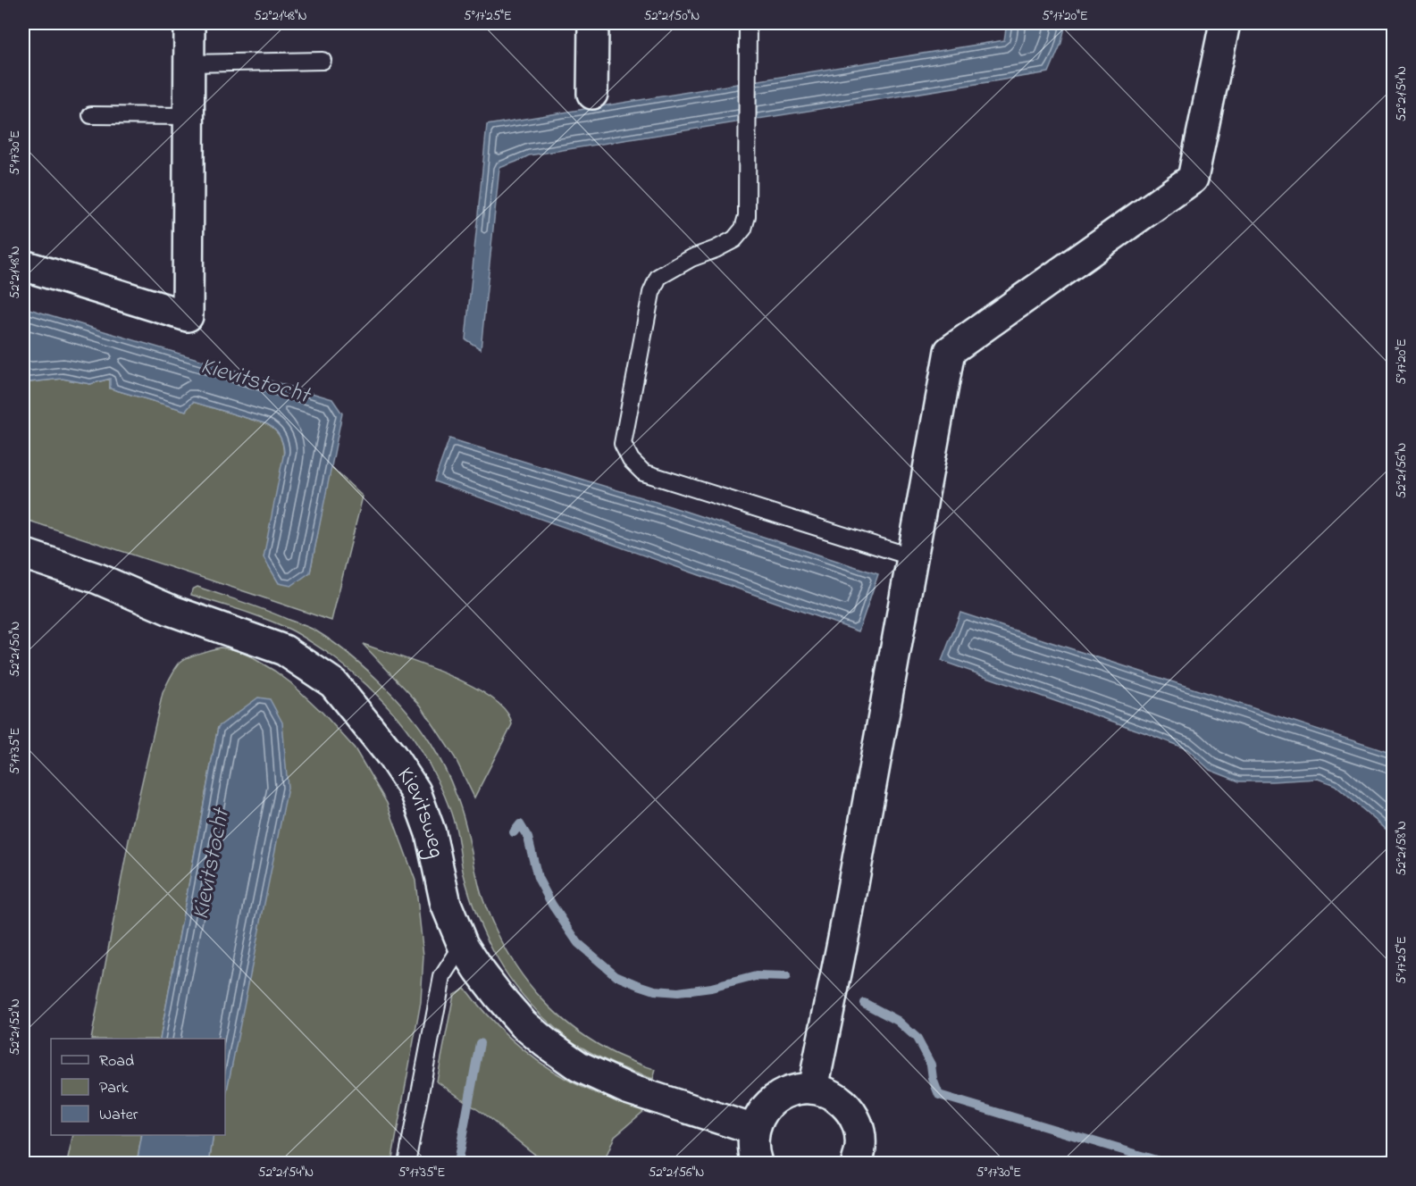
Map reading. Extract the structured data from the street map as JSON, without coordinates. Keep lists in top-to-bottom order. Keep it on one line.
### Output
{"streets":{"street":["Kievitsweg"]},"water":["Kievitstocht"],"legend":["Road","Park","Water"],"coordinates":["52°21'48\"N","5°17'25\"E","52°21'50\"N","5°17'20\"E","52°21'54\"N","5°17'30\"E","52°21'56\"N","5°17'35\"E","52°21'58\"N","52°21'52\"N"]}
